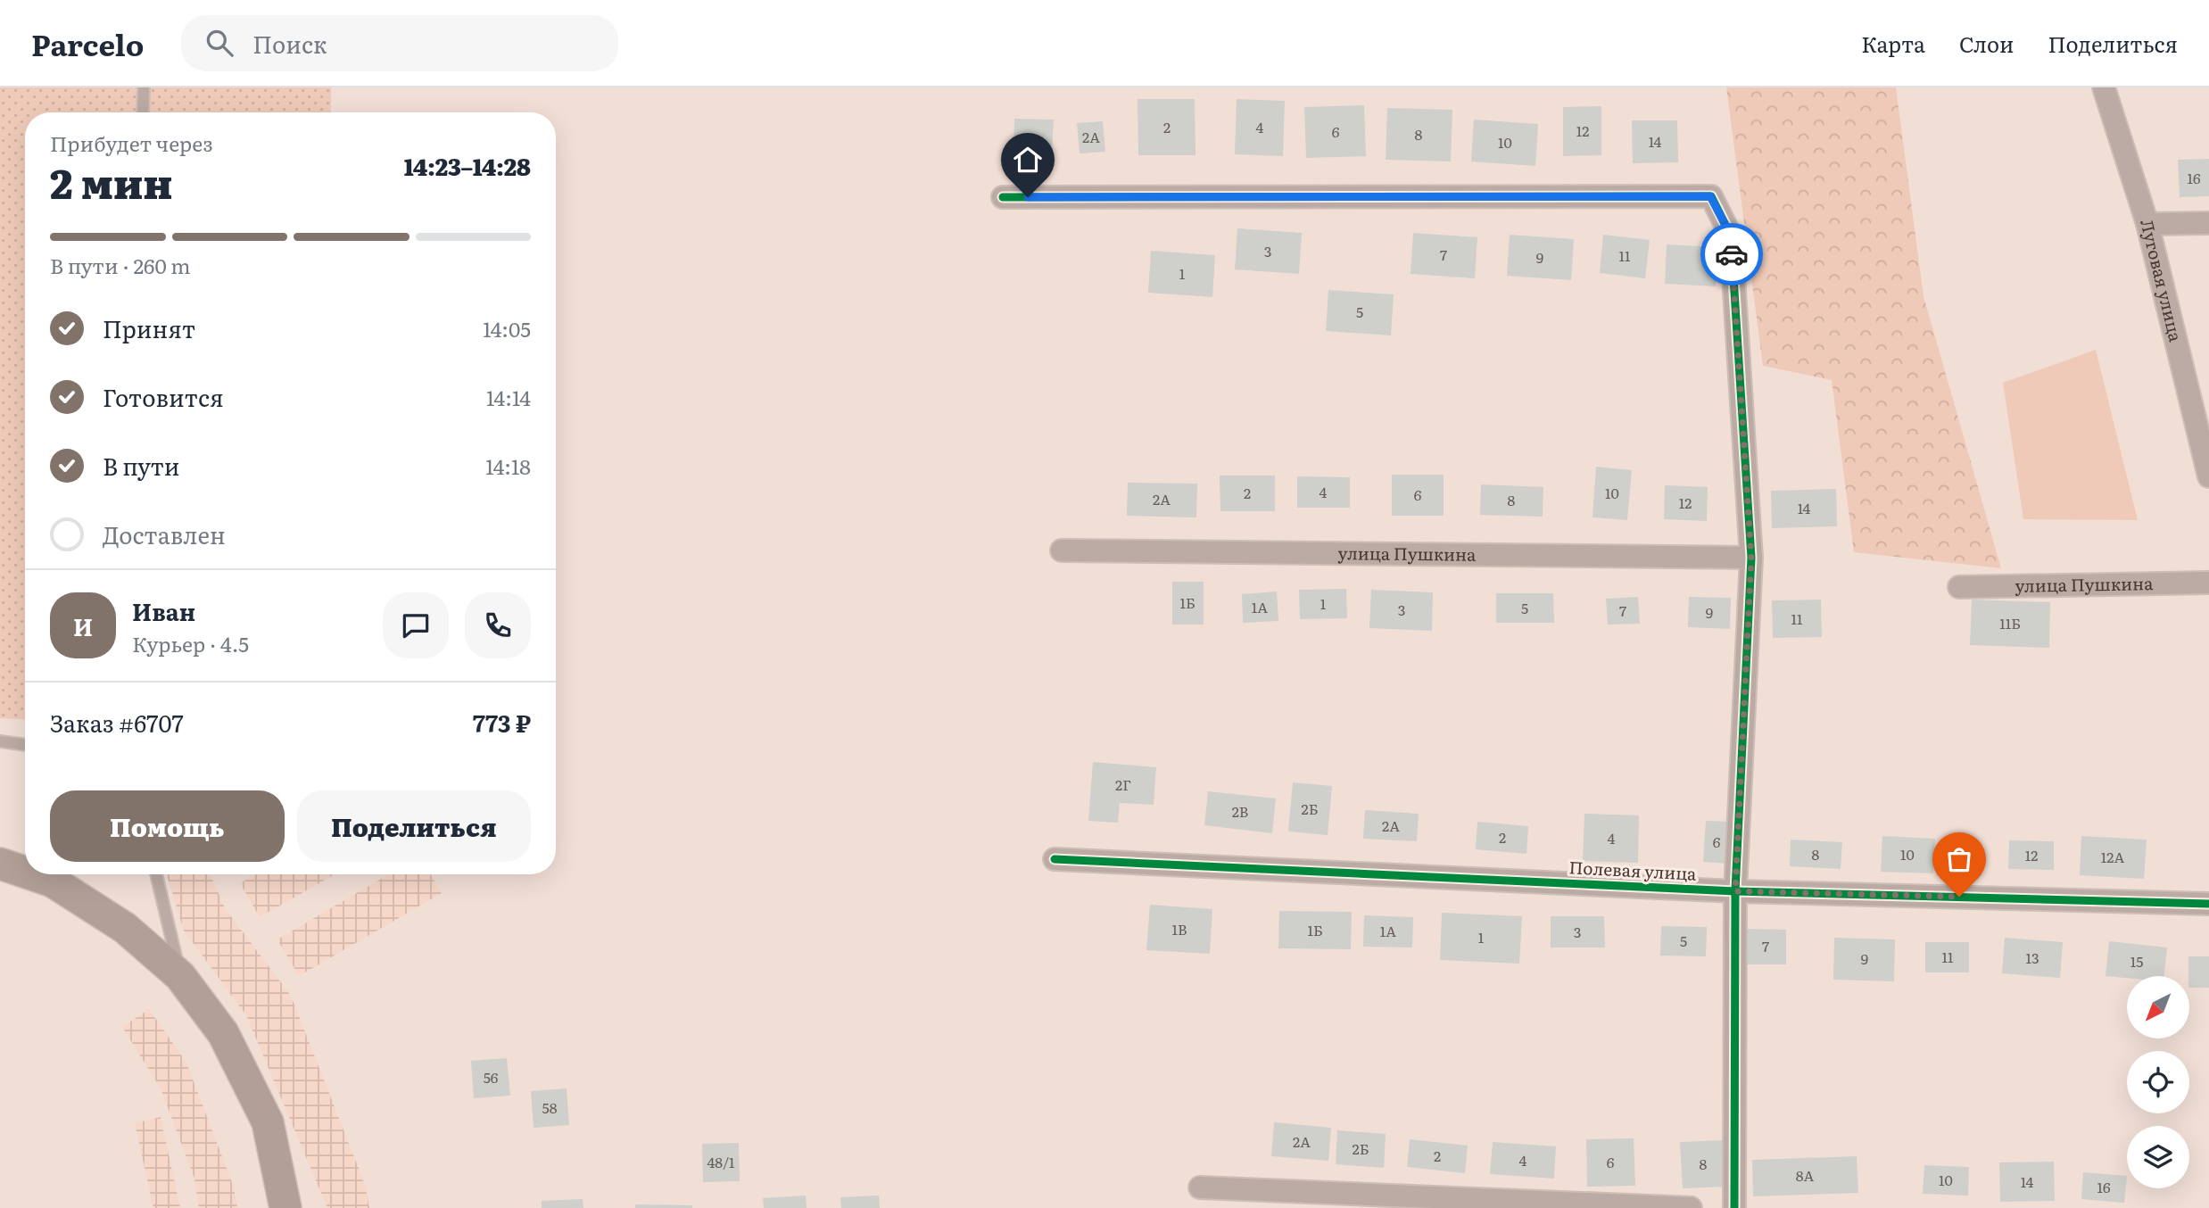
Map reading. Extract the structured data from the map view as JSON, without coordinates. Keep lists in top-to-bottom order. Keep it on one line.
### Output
{"streets":{"street":["Луговая улица","улица Пушкина","Полевая улица"]},"house_numbers":["2","4","12","6","8","2А","14","10","16","3","7","11","9","1","5","4","2","10","6","2А","8","12","14","1Б","1","1А","5","3","7","9","11","11Б","2Г","2Б","2В","2А","2","4","6","8","10","12","12А","1В","1Б","1А","3","1","5","7","11","13","9","15","56","58","2А","2Б","2","4","48/1","6","8","8А","10","14","16"],"north":"bottom left","page":{"header":"Parcelo","search":"Поиск","nav":["Карта","Слои","Поделиться"],"heading":["2 мин","Прибудет через","14:23–14:28"],"panel":["Иван","Курьер · 4.5","Заказ #6707","773 ₽"],"bar":"В пути · 260 m","list":[["Принят","14:05"],["Готовится","14:14"],["В пути","14:18"],"Доставлен"],"round":"И","buttons":["Помощь","Поделиться"]}}
